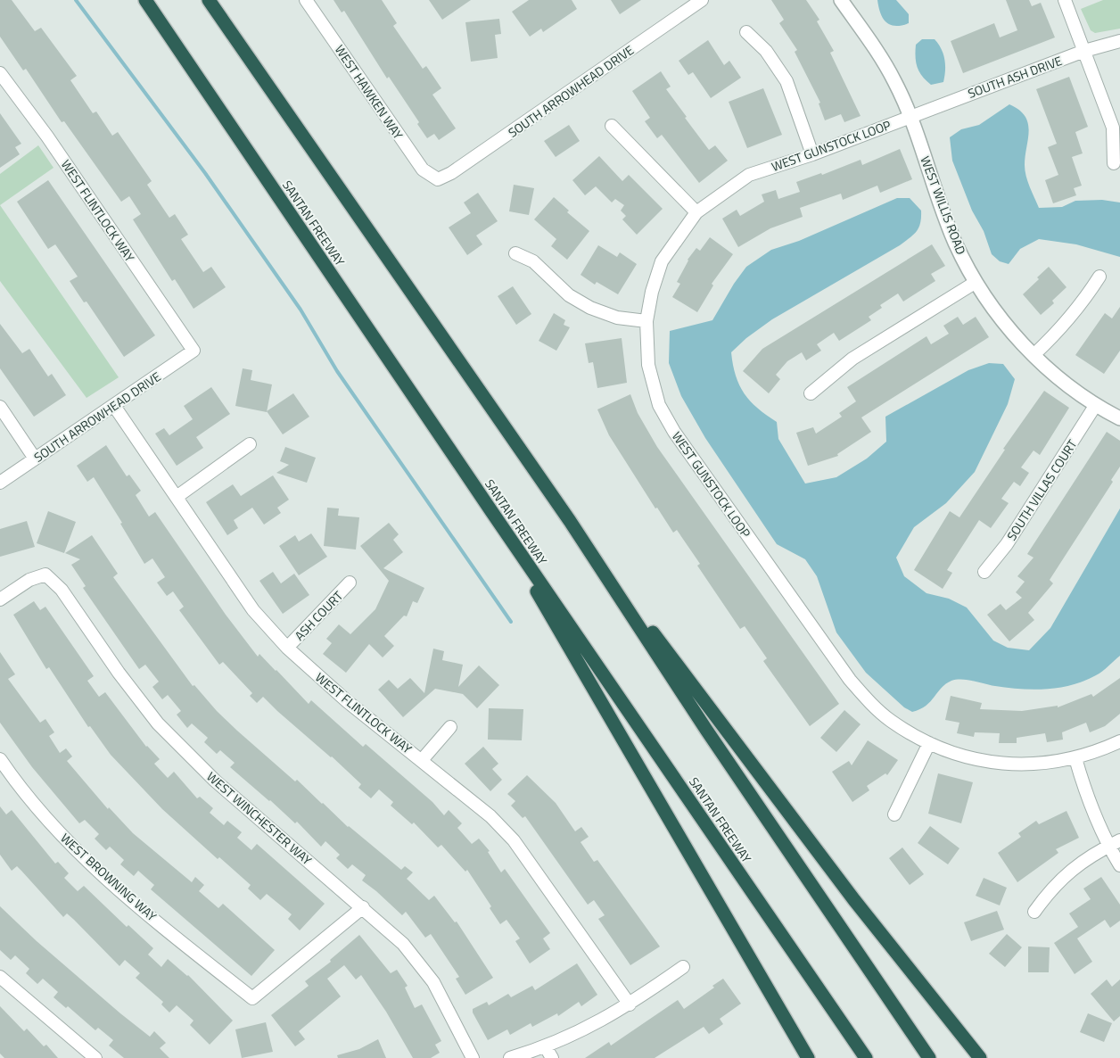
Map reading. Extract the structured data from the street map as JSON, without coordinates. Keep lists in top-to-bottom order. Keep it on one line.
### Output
{"streets":{"highway":["SANTAN FREEWAY"],"street":["SOUTH ASH DRIVE","SOUTH ARROWHEAD DRIVE","WEST HAWKEN WAY","WEST GUNSTOCK LOOP","WEST WILLIS ROAD","WEST FLINTLOCK WAY","SOUTH VILLAS COURT","ASH COURT","WEST WINCHESTER WAY","WEST BROWNING WAY"]},"crossings":[["SOUTH ASH DRIVE","WEST GUNSTOCK LOOP"],["SOUTH ASH DRIVE","WEST WILLIS ROAD"],["SOUTH ARROWHEAD DRIVE","WEST HAWKEN WAY"],["SOUTH ARROWHEAD DRIVE","WEST FLINTLOCK WAY"],["WEST GUNSTOCK LOOP","WEST WILLIS ROAD"],["WEST WILLIS ROAD","SOUTH VILLAS COURT"],["WEST FLINTLOCK WAY","ASH COURT"],["WEST WINCHESTER WAY","WEST BROWNING WAY"]]}
